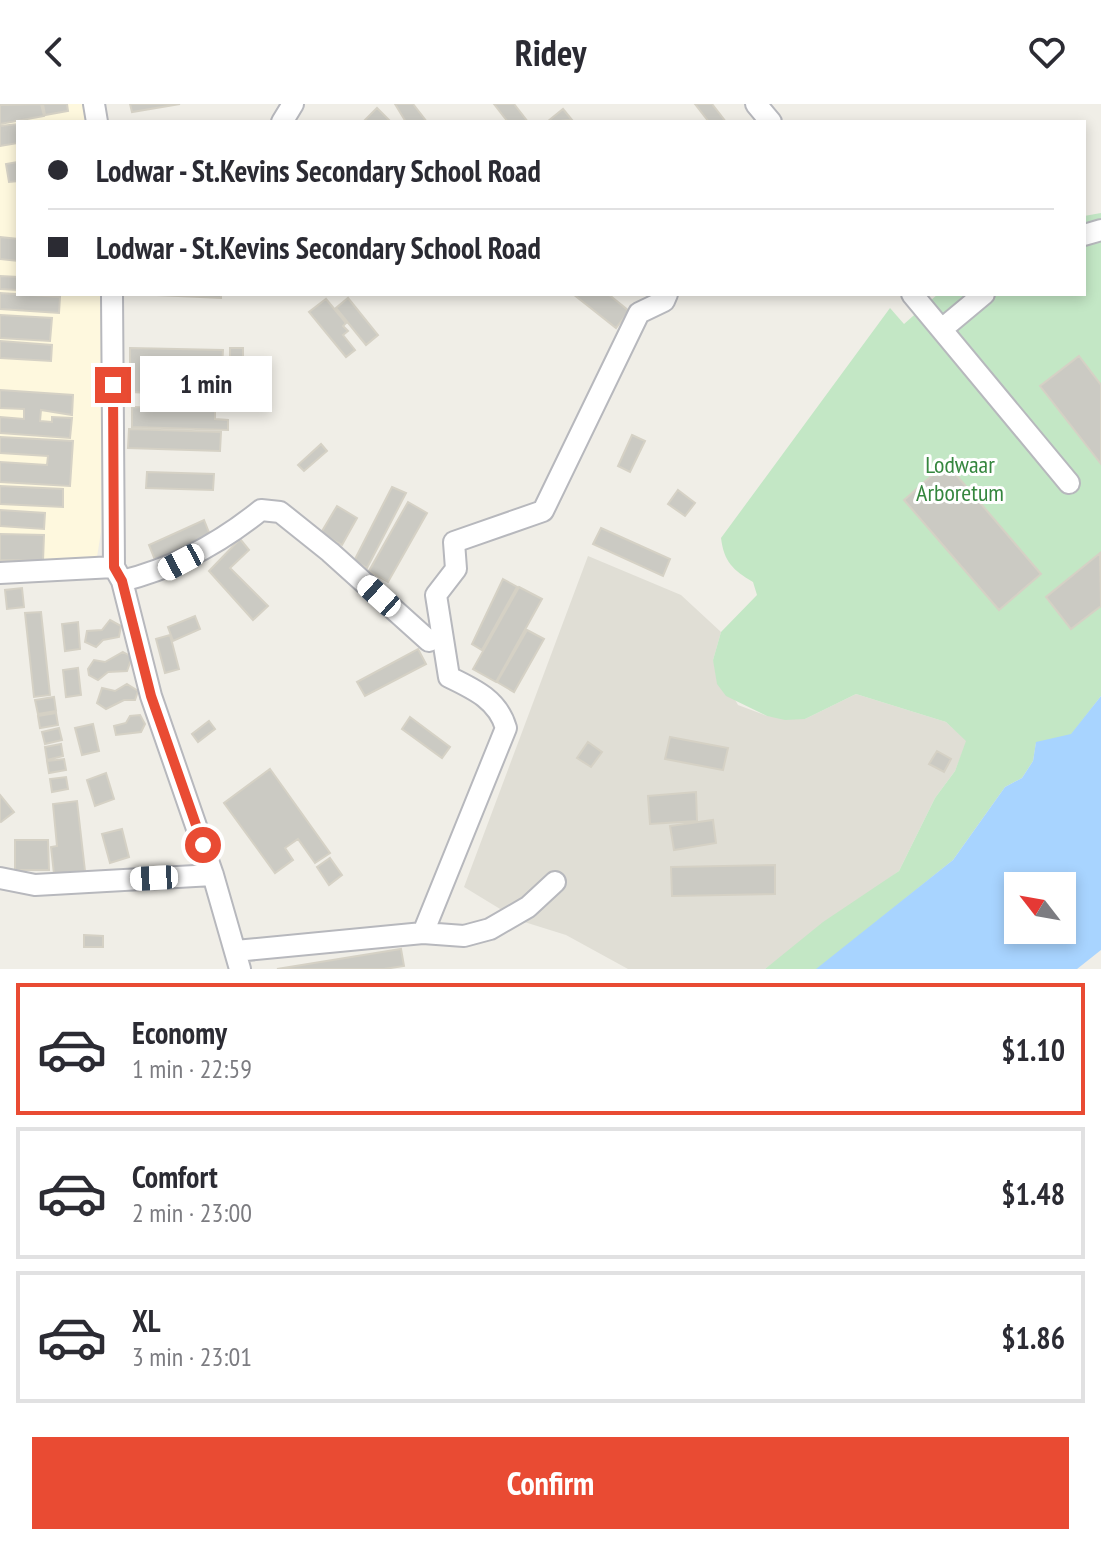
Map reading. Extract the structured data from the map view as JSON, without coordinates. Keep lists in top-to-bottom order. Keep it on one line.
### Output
{"parks":["Lodwaar Arboretum"],"north":"top left","page":{"header":"Ridey","banner":["Lodwar - St.Kevins Secondary School Road","Lodwar - St.Kevins Secondary School Road"],"bubble":"1 min","list":[{"name":"Economy","note":"1 min · 22:59","value":"$1.10"},{"name":"Comfort","note":"2 min · 23:00","value":"$1.48"},{"name":"XL","note":"3 min · 23:01","value":"$1.86"}],"buttons":"Confirm"}}
